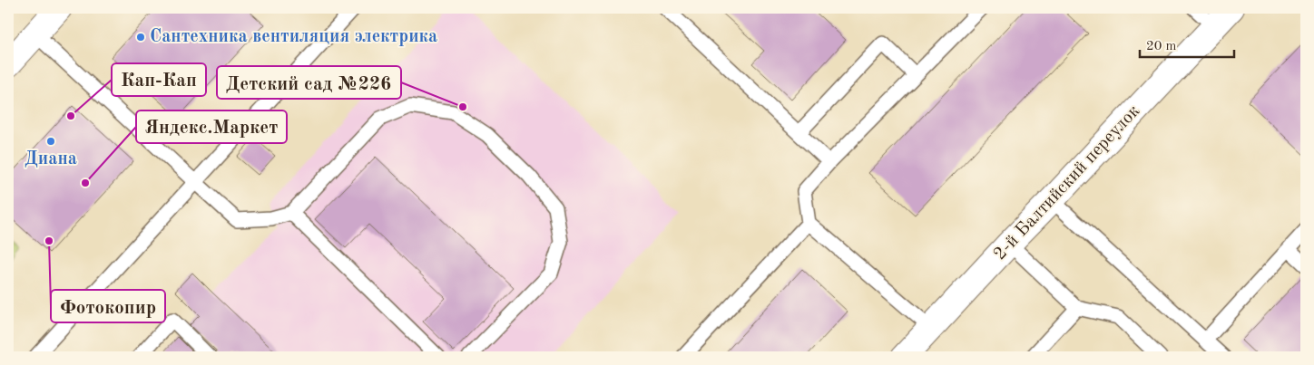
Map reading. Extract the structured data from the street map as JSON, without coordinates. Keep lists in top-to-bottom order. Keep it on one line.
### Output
{"streets":{"street":["2-й Балтийский переулок"]},"places":["Сантехника вентиляция электрика","Детский сад №226","Кап-Кап","Диана","Яндекс.Маркет","Фотокопир"],"scale_bar":"20 m"}
